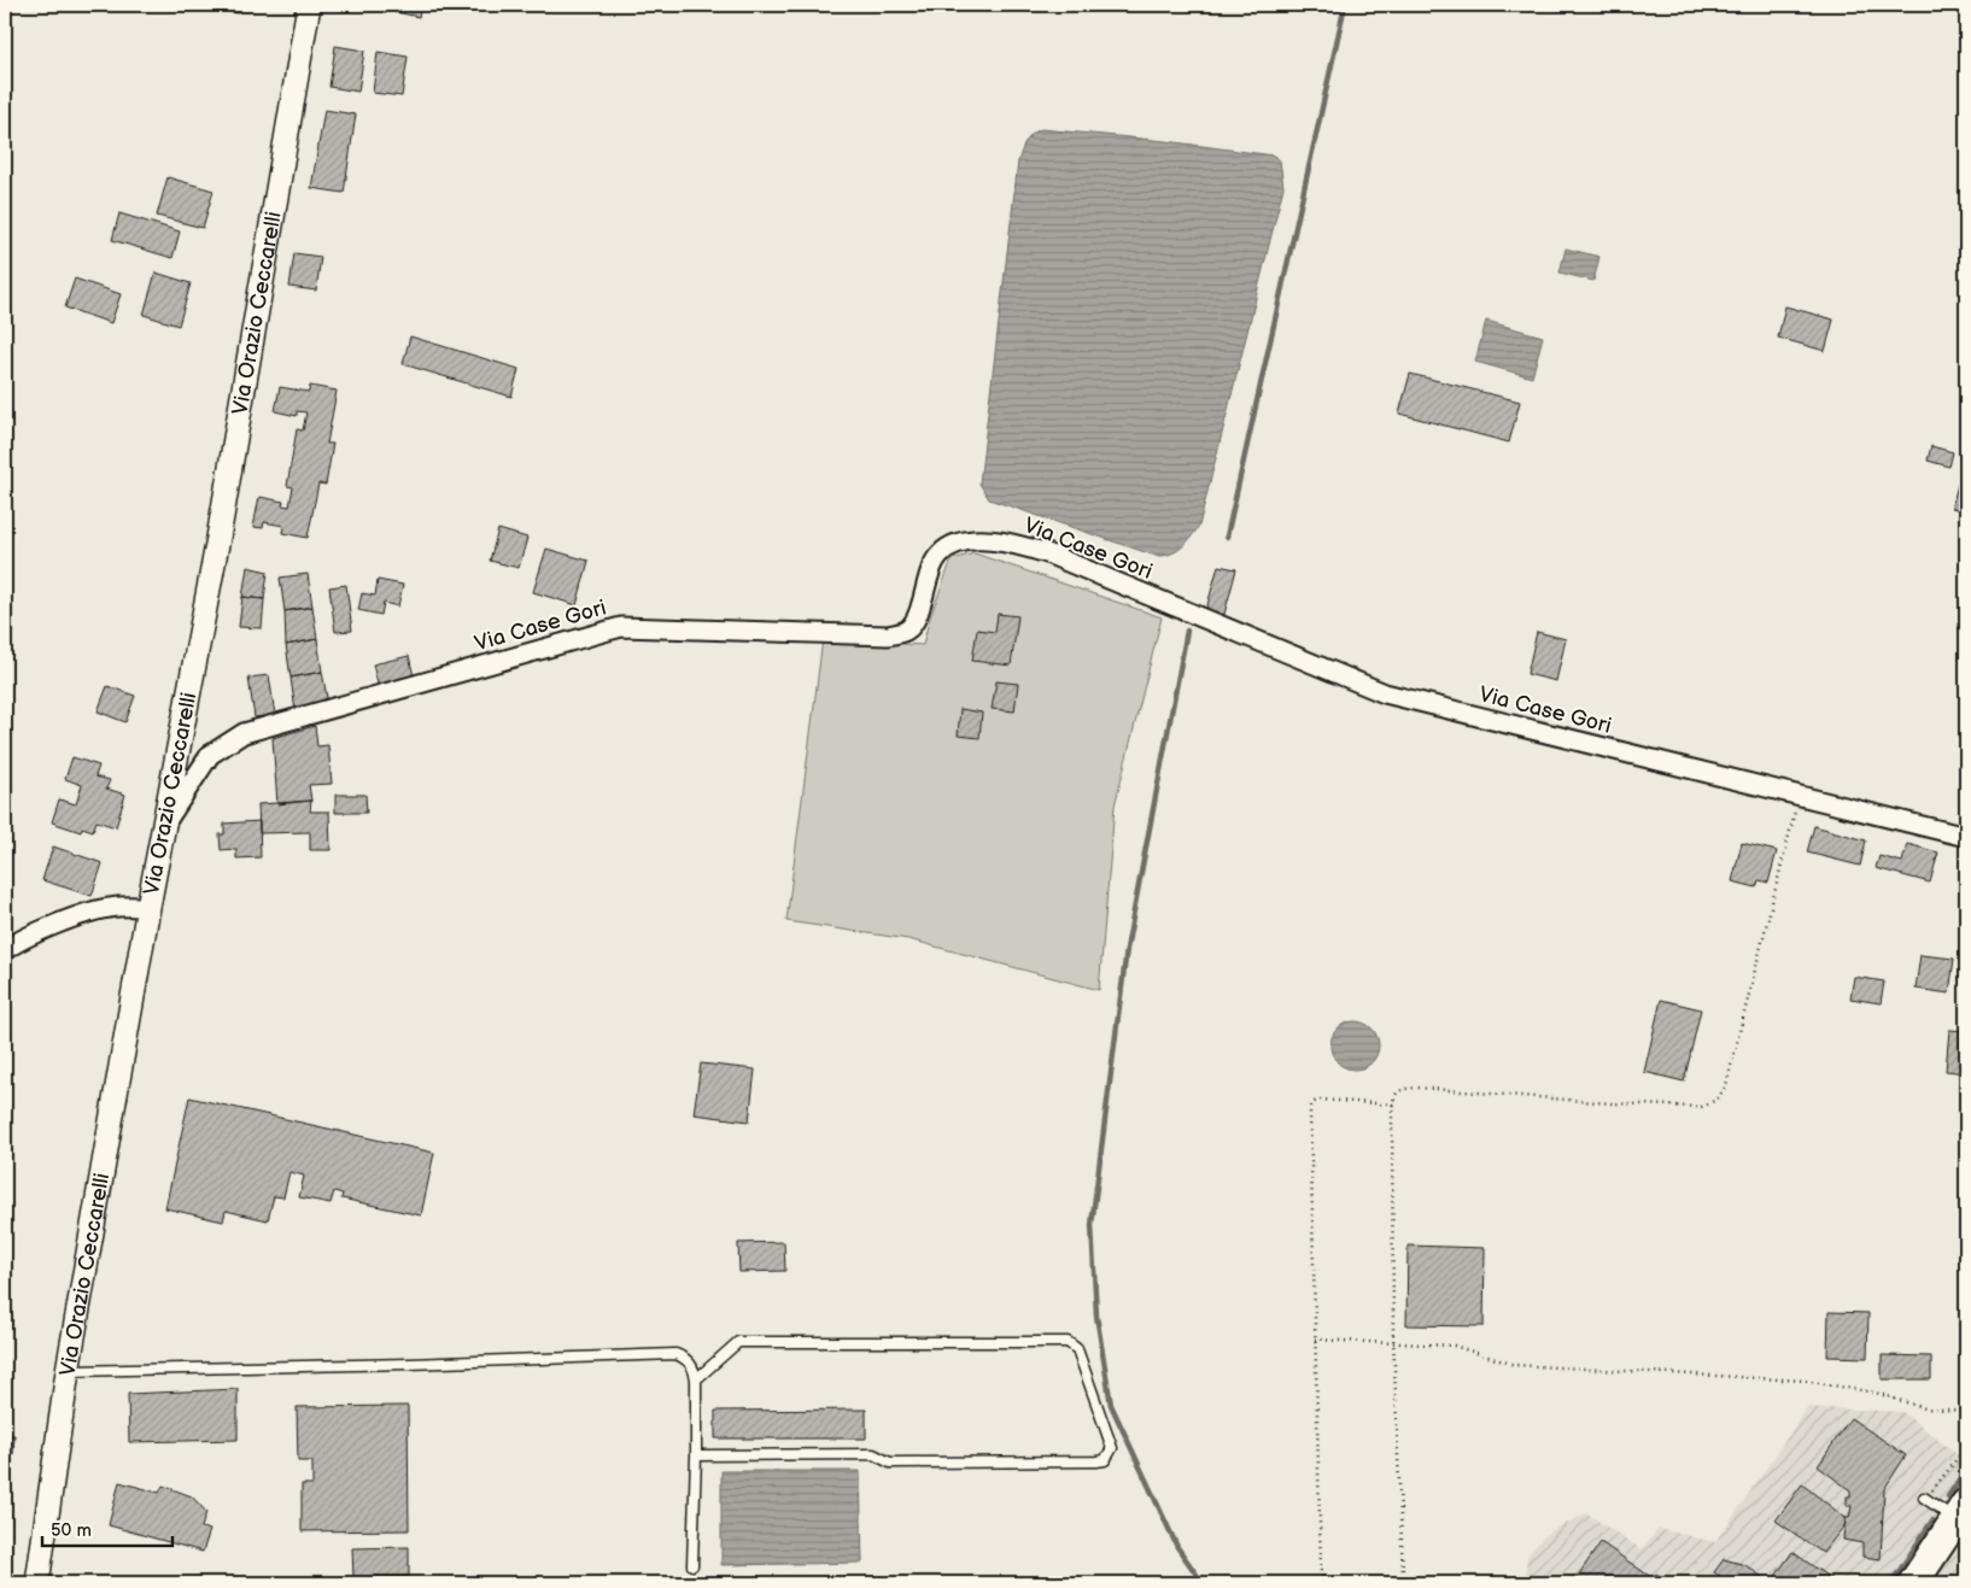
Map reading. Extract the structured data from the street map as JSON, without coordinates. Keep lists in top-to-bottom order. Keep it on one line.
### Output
{"streets":{"street":["Via Orazio Ceccarelli","Via Case Gori"]},"crossings":[["Via Orazio Ceccarelli","Via Case Gori"]],"scale_bar":"50 m"}
